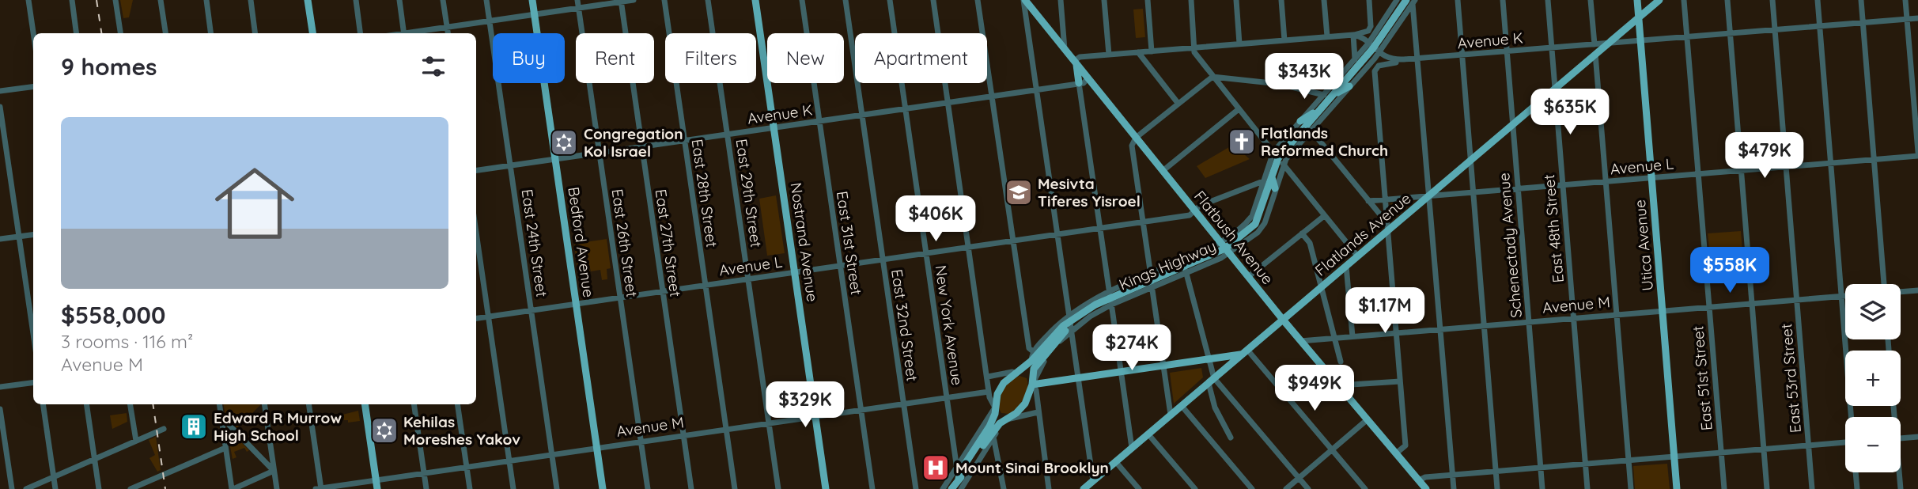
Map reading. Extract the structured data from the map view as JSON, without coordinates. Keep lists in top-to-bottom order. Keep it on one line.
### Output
{"streets":{"main road":["Flatlands Avenue","Flatbush Avenue","Bedford Avenue","Nostrand Avenue","Utica Avenue","Kings Highway"],"street":["Avenue K","Avenue L","East 28th Street","East 29th Street","East 48th Street","East 24th Street","East 26th Street","East 27th Street","East 31st Street","Schenectady Avenue","Avenue M","East 32nd Street","New York Avenue","East 51st Street","East 53rd Street"]},"crossings":[["Avenue K","East 28th Street"],["Avenue K","East 29th Street"],["Avenue K","East 48th Street"],["Avenue K","Flatlands Avenue"],["Avenue K","Flatbush Avenue"],["Avenue K","Bedford Avenue"],["Avenue K","Nostrand Avenue"],["Avenue K","East 24th Street"],["Avenue K","East 26th Street"],["Avenue K","East 27th Street"],["Avenue K","East 31st Street"],["Avenue K","Schenectady Avenue"],["Avenue K","Utica Avenue"],["Avenue K","Kings Highway"],["Avenue K","East 32nd Street"],["Avenue K","New York Avenue"],["Avenue K","East 51st Street"],["Avenue K","East 53rd Street"],["Avenue L","East 28th Street"],["Avenue L","East 29th Street"],["Avenue L","East 48th Street"],["Avenue L","Flatlands Avenue"],["Avenue L","Flatbush Avenue"],["Avenue L","Bedford Avenue"],["Avenue L","Nostrand Avenue"],["Avenue L","East 24th Street"],["Avenue L","East 26th Street"],["Avenue L","East 27th Street"],["Avenue L","East 31st Street"],["Avenue L","Schenectady Avenue"],["Avenue L","Utica Avenue"],["Avenue L","Kings Highway"],["Avenue L","East 32nd Street"],["Avenue L","New York Avenue"],["Avenue L","East 51st Street"],["Avenue L","East 53rd Street"],["East 28th Street","Avenue M"],["East 29th Street","Avenue M"],["East 48th Street","Flatlands Avenue"],["East 48th Street","Avenue M"],["Flatlands Avenue","Flatbush Avenue"],["Flatlands Avenue","Schenectady Avenue"],["Flatlands Avenue","Utica Avenue"],["Flatbush Avenue","Kings Highway"],["Flatbush Avenue","Avenue M"],["Bedford Avenue","Avenue M"],["Nostrand Avenue","Avenue M"],["East 24th Street","Avenue M"],["East 26th Street","Avenue M"],["East 27th Street","Avenue M"],["East 31st Street","Avenue M"],["Schenectady Avenue","Avenue M"],["Utica Avenue","Avenue M"],["Kings Highway","New York Avenue"],["Avenue M","East 32nd Street"],["Avenue M","New York Avenue"],["Avenue M","East 51st Street"],["Avenue M","East 53rd Street"]],"places":{"church":["Flatlands Reformed Church"],"synagogue":["Congregation Kol Israel","Kehilas Moreshes Yakov"],"school or university":["Mesivta Tiferes Yisroel"],"building":["Edward R Murrow High School"],"hospital":["Mount Sinai Brooklyn"]},"page":{"chip":["Buy","Rent","Filters","New","Apartment"],"heading":"9 homes","price":["$343K","$635K","$479K","$406K","$558K","$1.17M","$274K","$949K","$329K"],"list":[{"name":"$558,000","note":"3 rooms · 116 m² · Avenue M"}],"map_buttons":["+","−"]}}
